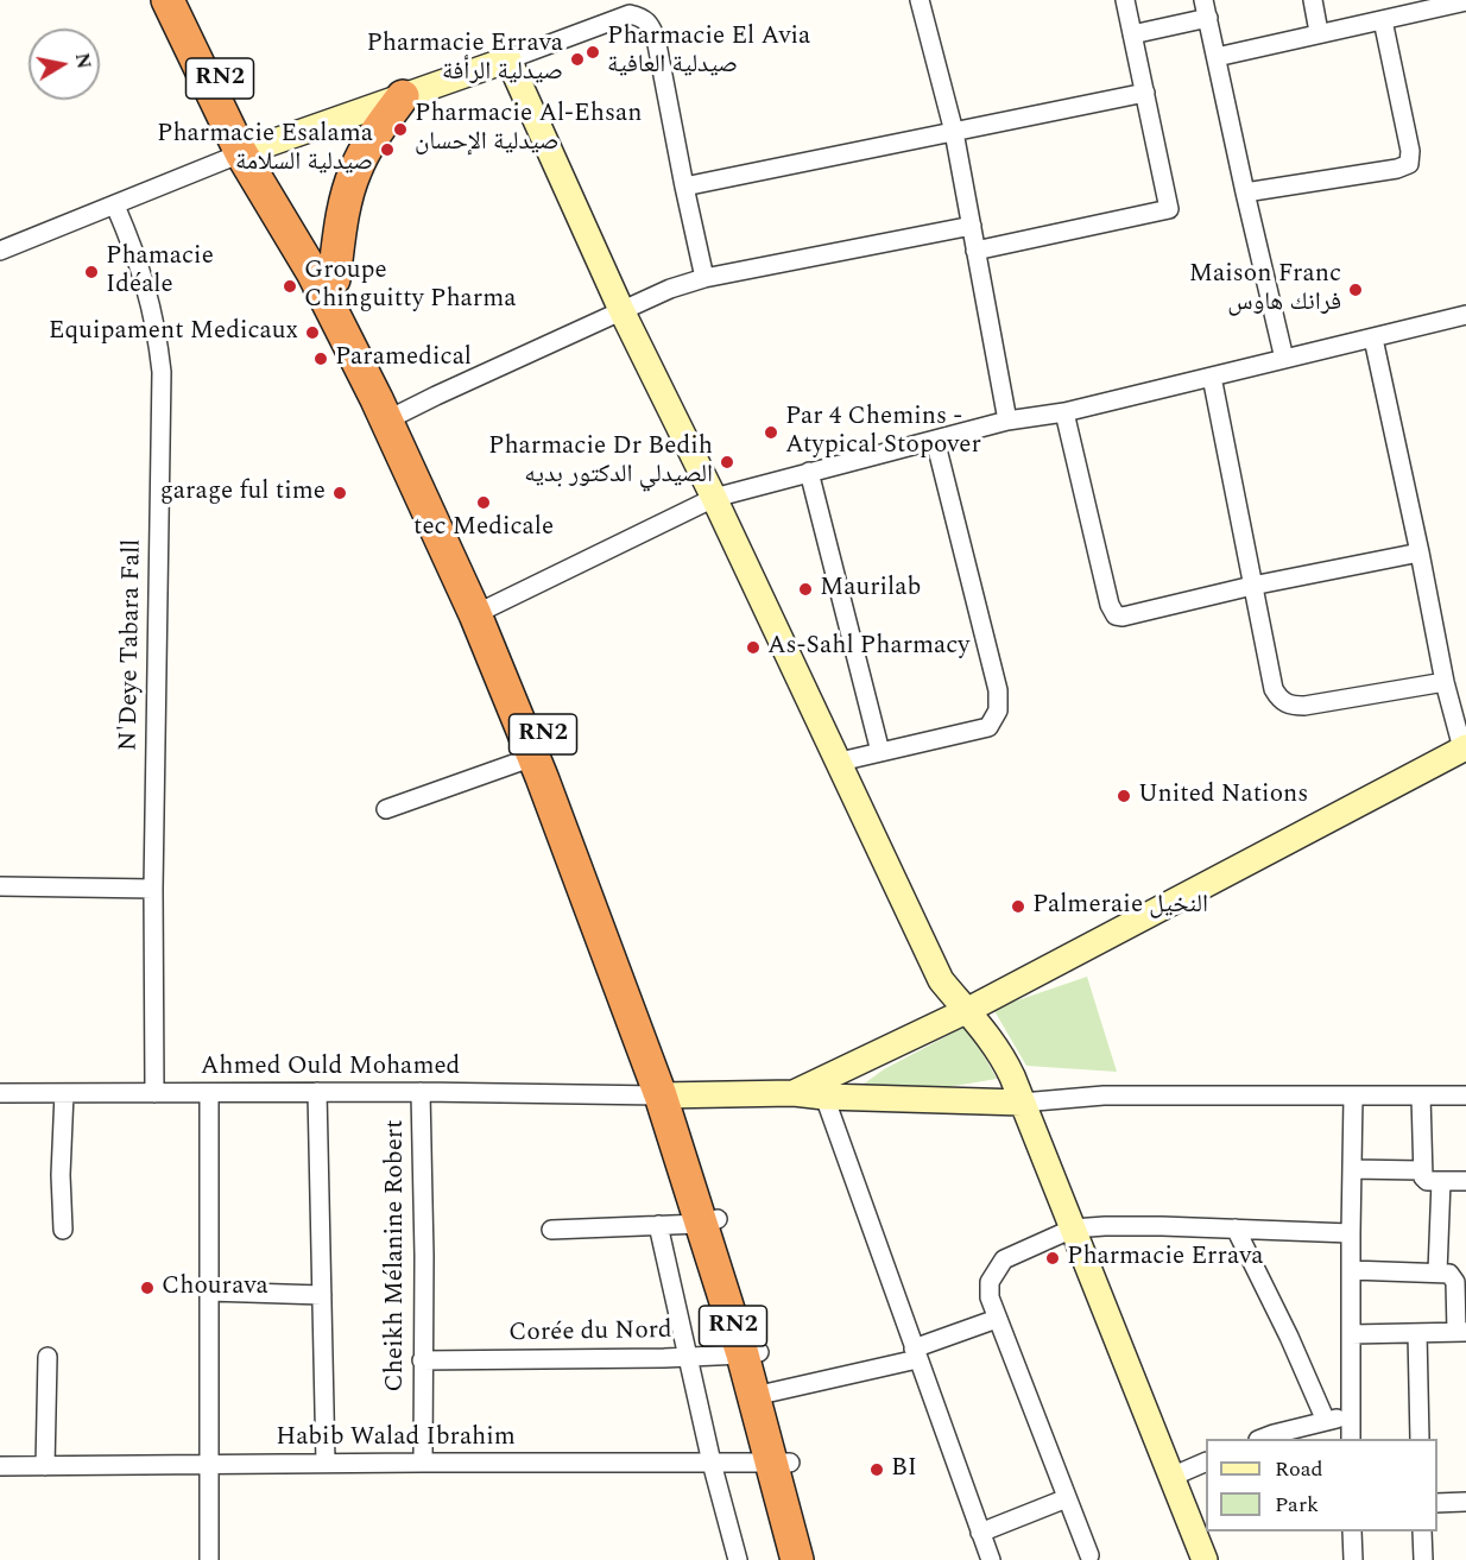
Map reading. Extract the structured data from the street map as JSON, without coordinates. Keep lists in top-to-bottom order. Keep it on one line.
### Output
{"streets":{"highway":["RN2"],"street":["N'Deye Tabara Fall","Ahmed Ould Mohamed","Cheikh Mélanine Robert","Corée du Nord","Habib Walad Ibrahim"]},"crossings":[["RN2","Ahmed Ould Mohamed"],["RN2","Corée du Nord"],["RN2","Habib Walad Ibrahim"],["N'Deye Tabara Fall","Ahmed Ould Mohamed"],["Ahmed Ould Mohamed","Cheikh Mélanine Robert"],["Cheikh Mélanine Robert","Corée du Nord"],["Cheikh Mélanine Robert","Habib Walad Ibrahim"]],"places":["Pharmacie El Avia صيدلية العافية","Pharmacie Errava صيدلية الرأفة","Pharmacie Al-Ehsan صيدلية الإحسان","Pharmacie Esalama صيدلية السلامة","Phamacie Idéale","Groupe Chinguitty Pharma","Maison Franc فرانك هاوس","Equipament Medicaux","Paramedical","Par 4 Chemins - Atypical Stopover","Pharmacie Dr Bedih الصيدلي الدكتور بديه","garage ful time","tec Medicale","Maurilab","As-Sahl Pharmacy","United Nations","Palmeraie النخيل","Pharmacie Errava","Chourava","BI"],"legend":["Road","Park"],"north":"right"}
